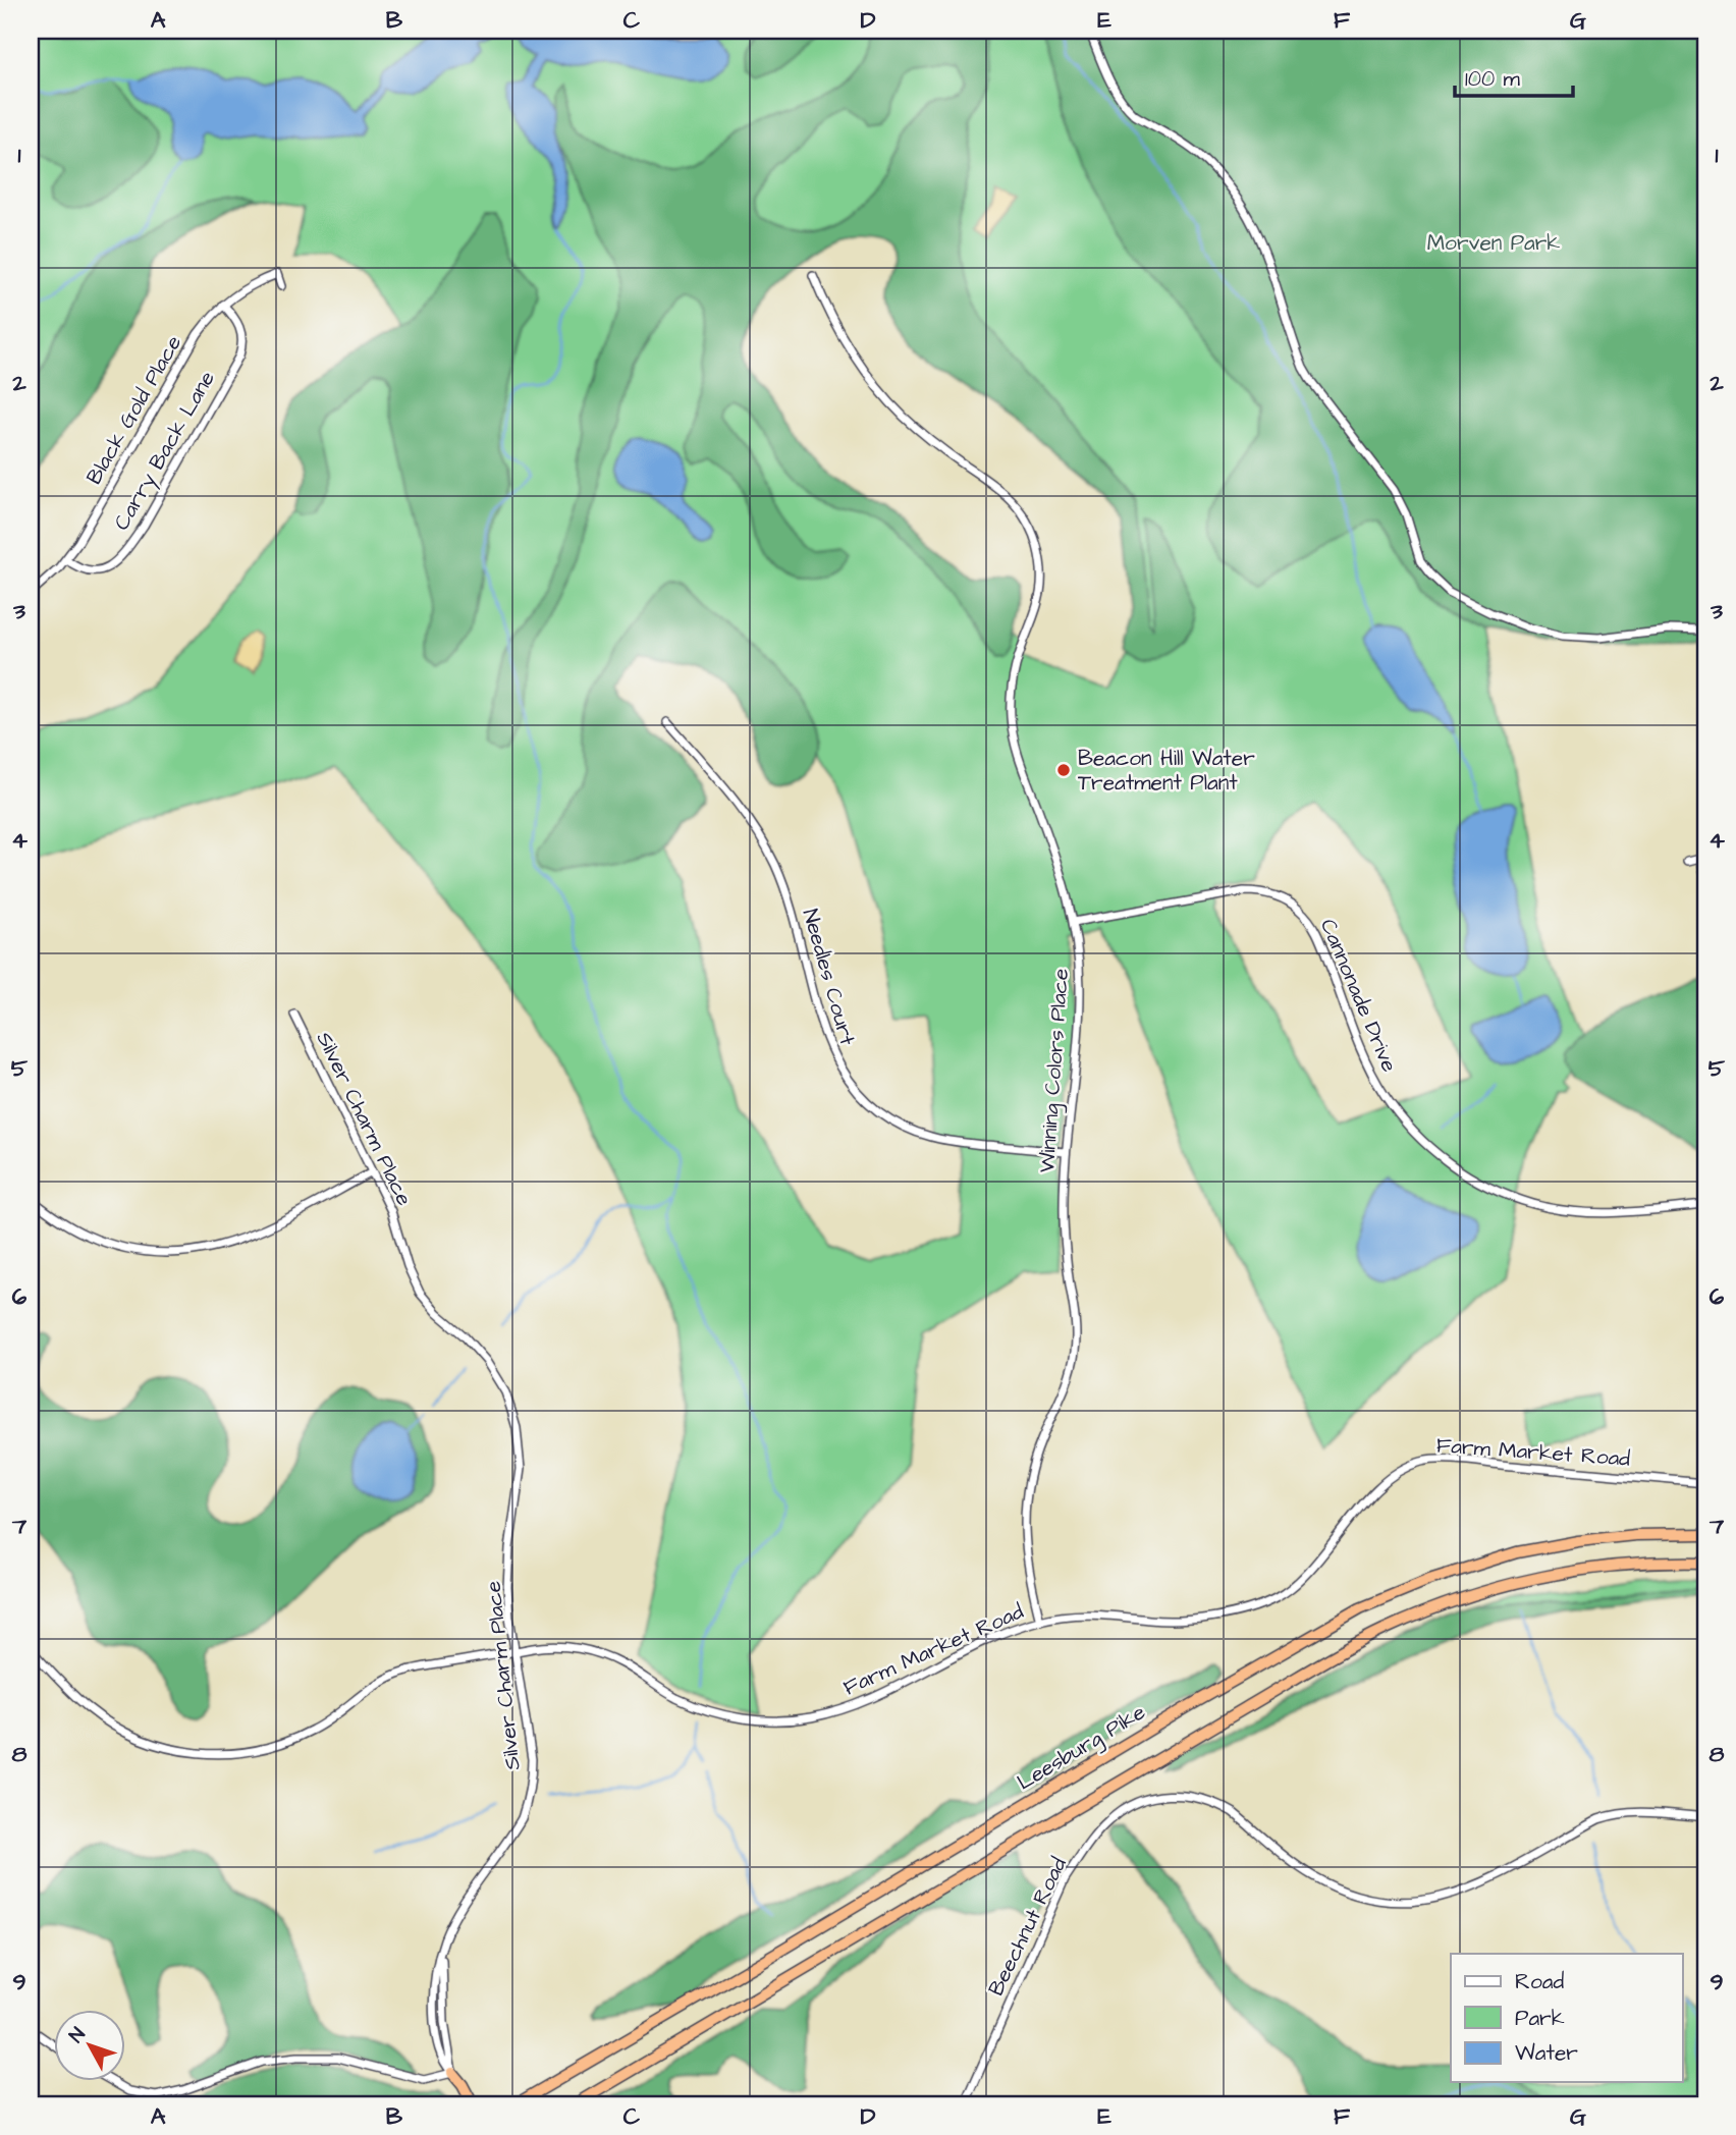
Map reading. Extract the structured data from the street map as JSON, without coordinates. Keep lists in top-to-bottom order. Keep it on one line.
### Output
{"streets":{"highway":["Leesburg Pike"],"street":["Black Gold Place","Carry Back Lane","Needles Court","Cannonade Drive","Winning Colors Place","Silver Charm Place","Farm Market Road","Beechnut Road"]},"crossings":[["Black Gold Place","Carry Back Lane"],["Needles Court","Winning Colors Place"],["Cannonade Drive","Winning Colors Place"],["Winning Colors Place","Farm Market Road"],["Silver Charm Place","Farm Market Road"]],"parks":["Morven Park"],"places":["Beacon Hill Water Treatment Plant"],"legend":["Road","Park","Water"],"scale_bar":"100 m","north":"top left","grid":{"columns":["A","B","C","D","E","F","G"],"rows":["1","2","3","4","5","6","7","8","9"]}}
